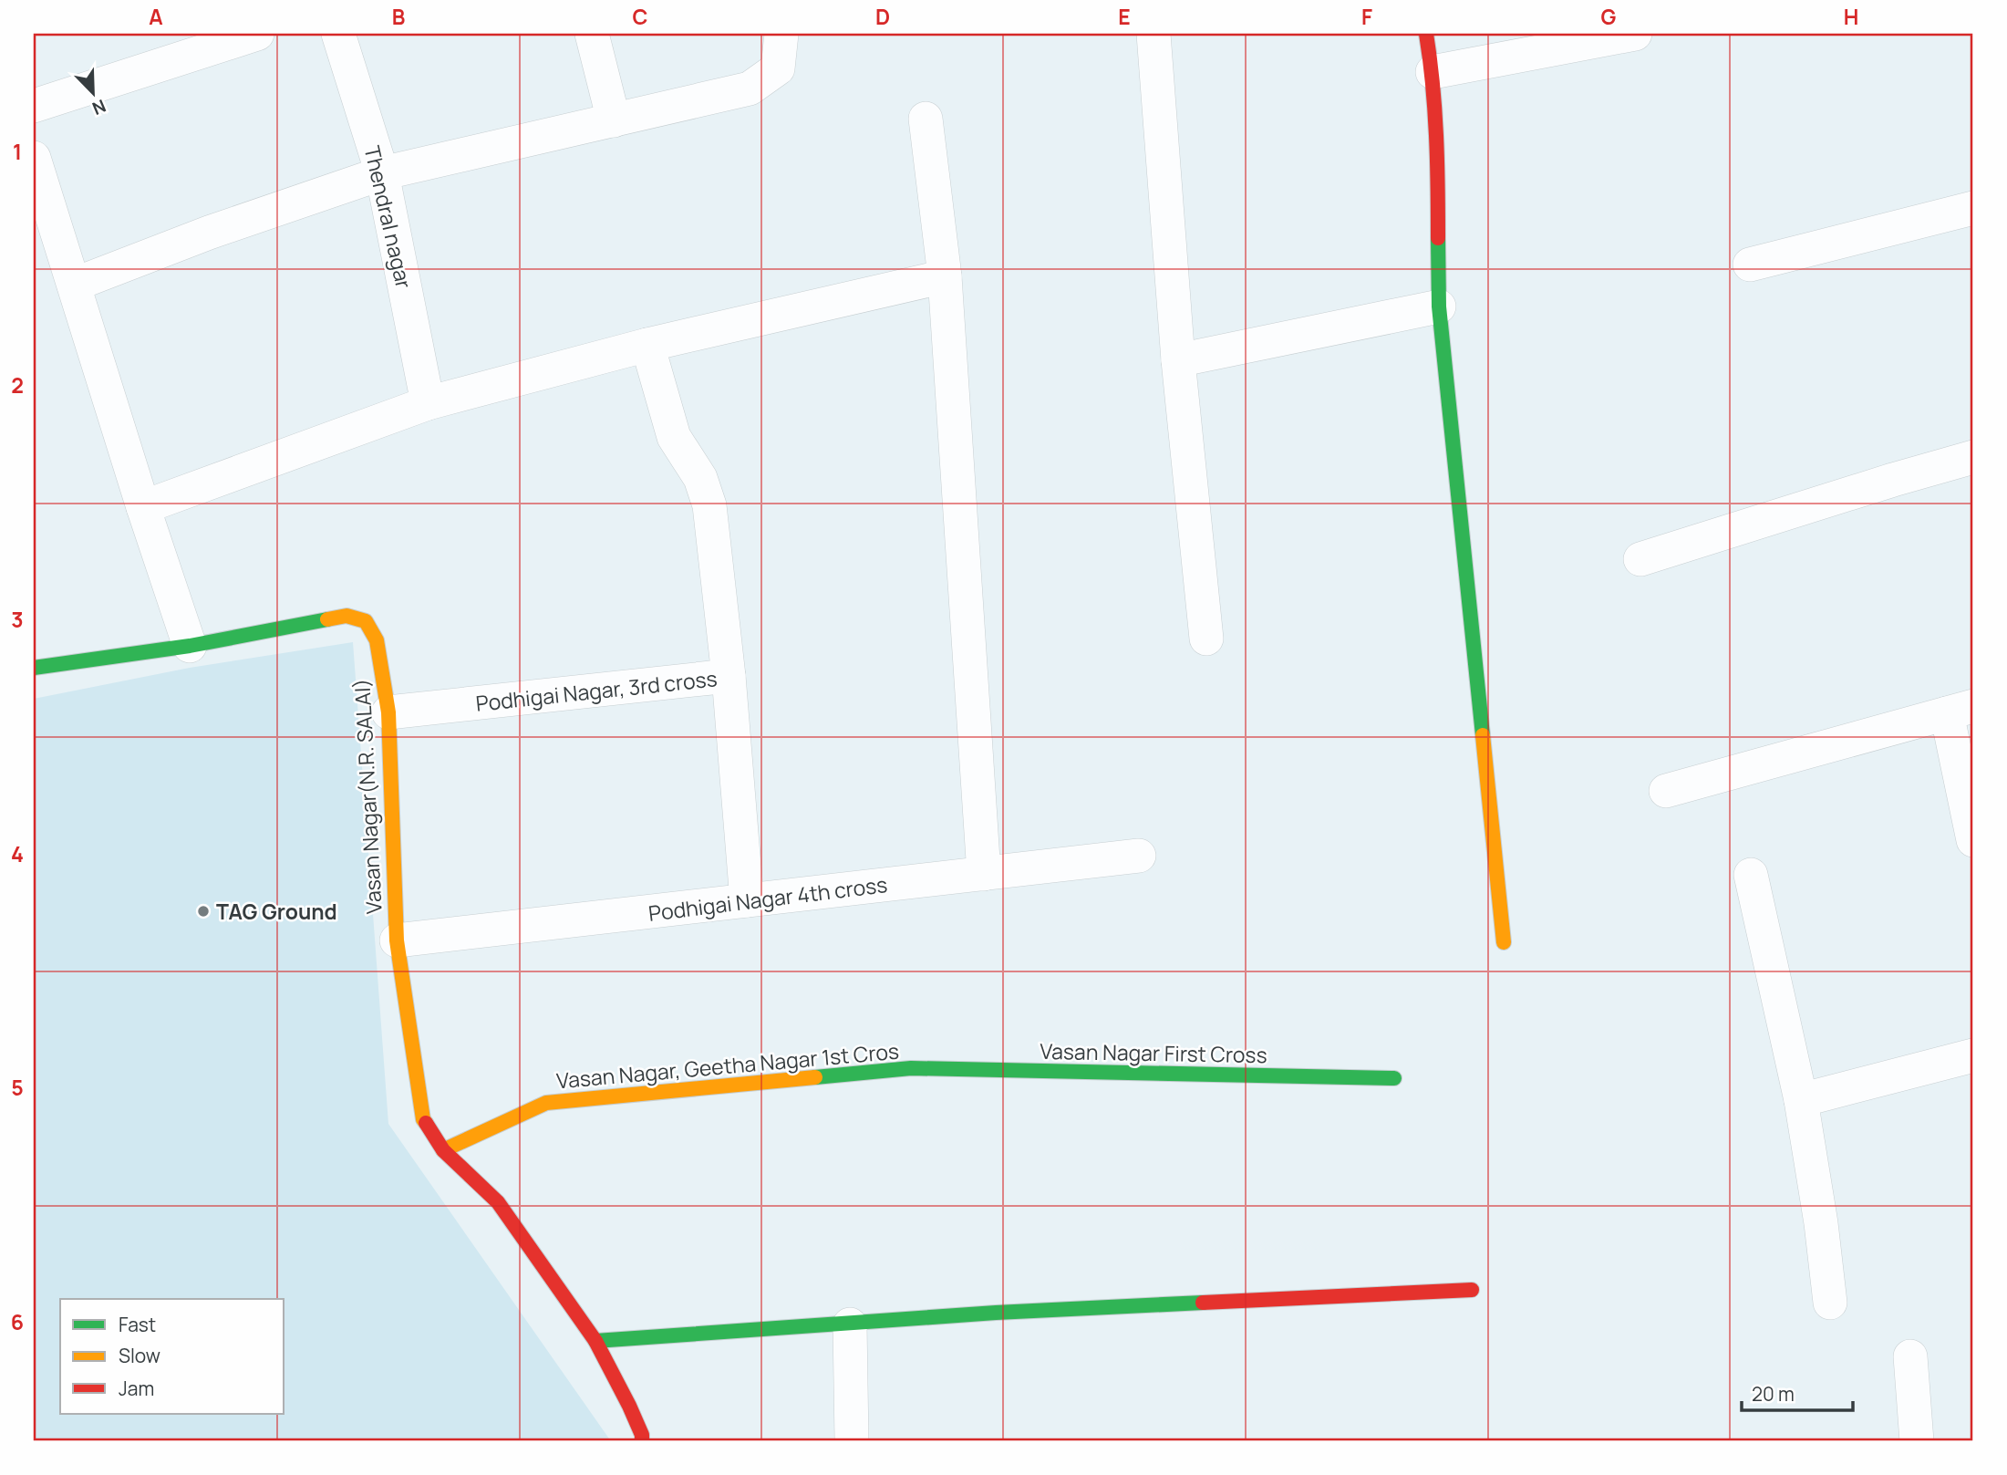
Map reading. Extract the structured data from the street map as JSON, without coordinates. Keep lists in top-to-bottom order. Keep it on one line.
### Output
{"streets":{"street":["Thendral nagar","Podhigai Nagar, 3rd cross","Vasan Nagar(N.R. SALAI)","Podhigai Nagar 4th cross","Vasan Nagar First Cross","Vasan Nagar, Geetha Nagar 1st Cros"]},"crossings":[["Podhigai Nagar, 3rd cross","Vasan Nagar(N.R. SALAI)"],["Vasan Nagar(N.R. SALAI)","Podhigai Nagar 4th cross"],["Vasan Nagar(N.R. SALAI)","Vasan Nagar, Geetha Nagar 1st Cros"],["Vasan Nagar First Cross","Vasan Nagar, Geetha Nagar 1st Cros"]],"places":["TAG Ground"],"legend":["Fast","Slow","Jam"],"scale_bar":"20 m","north":"bottom right","grid":{"columns":["A","B","C","D","E","F","G","H"],"rows":["1","2","3","4","5","6"]}}
